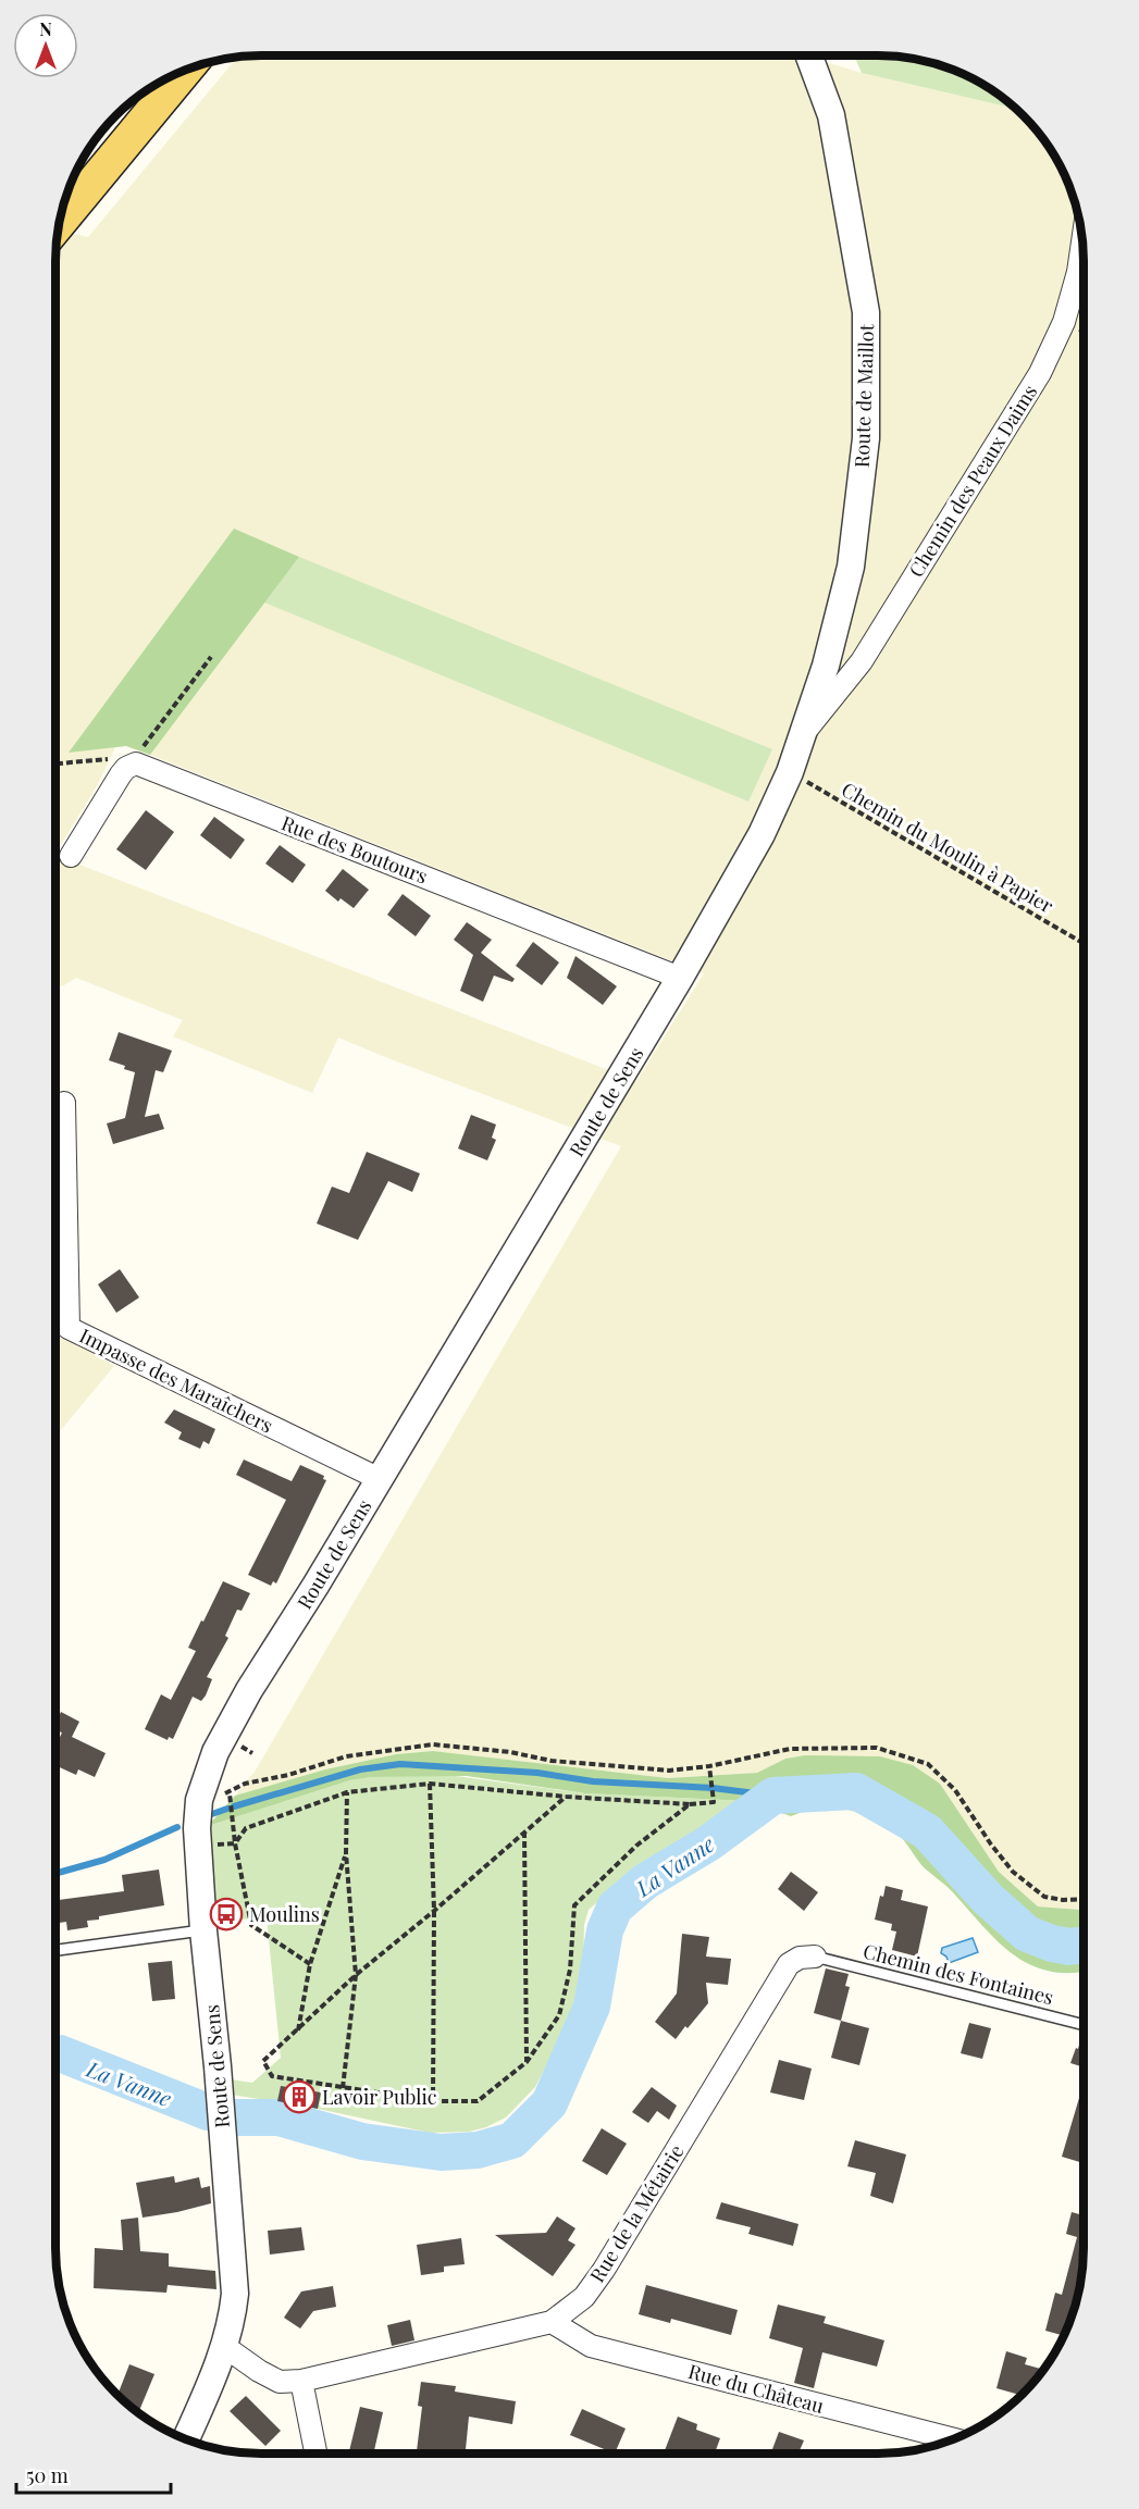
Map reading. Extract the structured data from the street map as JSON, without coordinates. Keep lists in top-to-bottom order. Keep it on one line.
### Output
{"streets":{"street":["Route de Maillot","Chemin des Peaux Daims","Rue des Boutours","Route de Sens","Impasse des Maraîchers","Rue de la Métairie","Rue du Château"],"lane":["Chemin des Fontaines"],"path":["Chemin du Moulin à Papier"]},"crossings":[["Route de Maillot","Chemin des Peaux Daims"],["Route de Maillot","Route de Sens"],["Chemin des Peaux Daims","Route de Sens"],["Chemin du Moulin à Papier","Route de Sens"],["Rue des Boutours","Route de Sens"],["Route de Sens","Impasse des Maraîchers"],["Chemin des Fontaines","Rue de la Métairie"],["Rue de la Métairie","Rue du Château"]],"water":["La Vanne"],"places":{"bus stop":["Moulins"],"building":["Lavoir Public"]},"scale_bar":"50 m","north":"top"}
